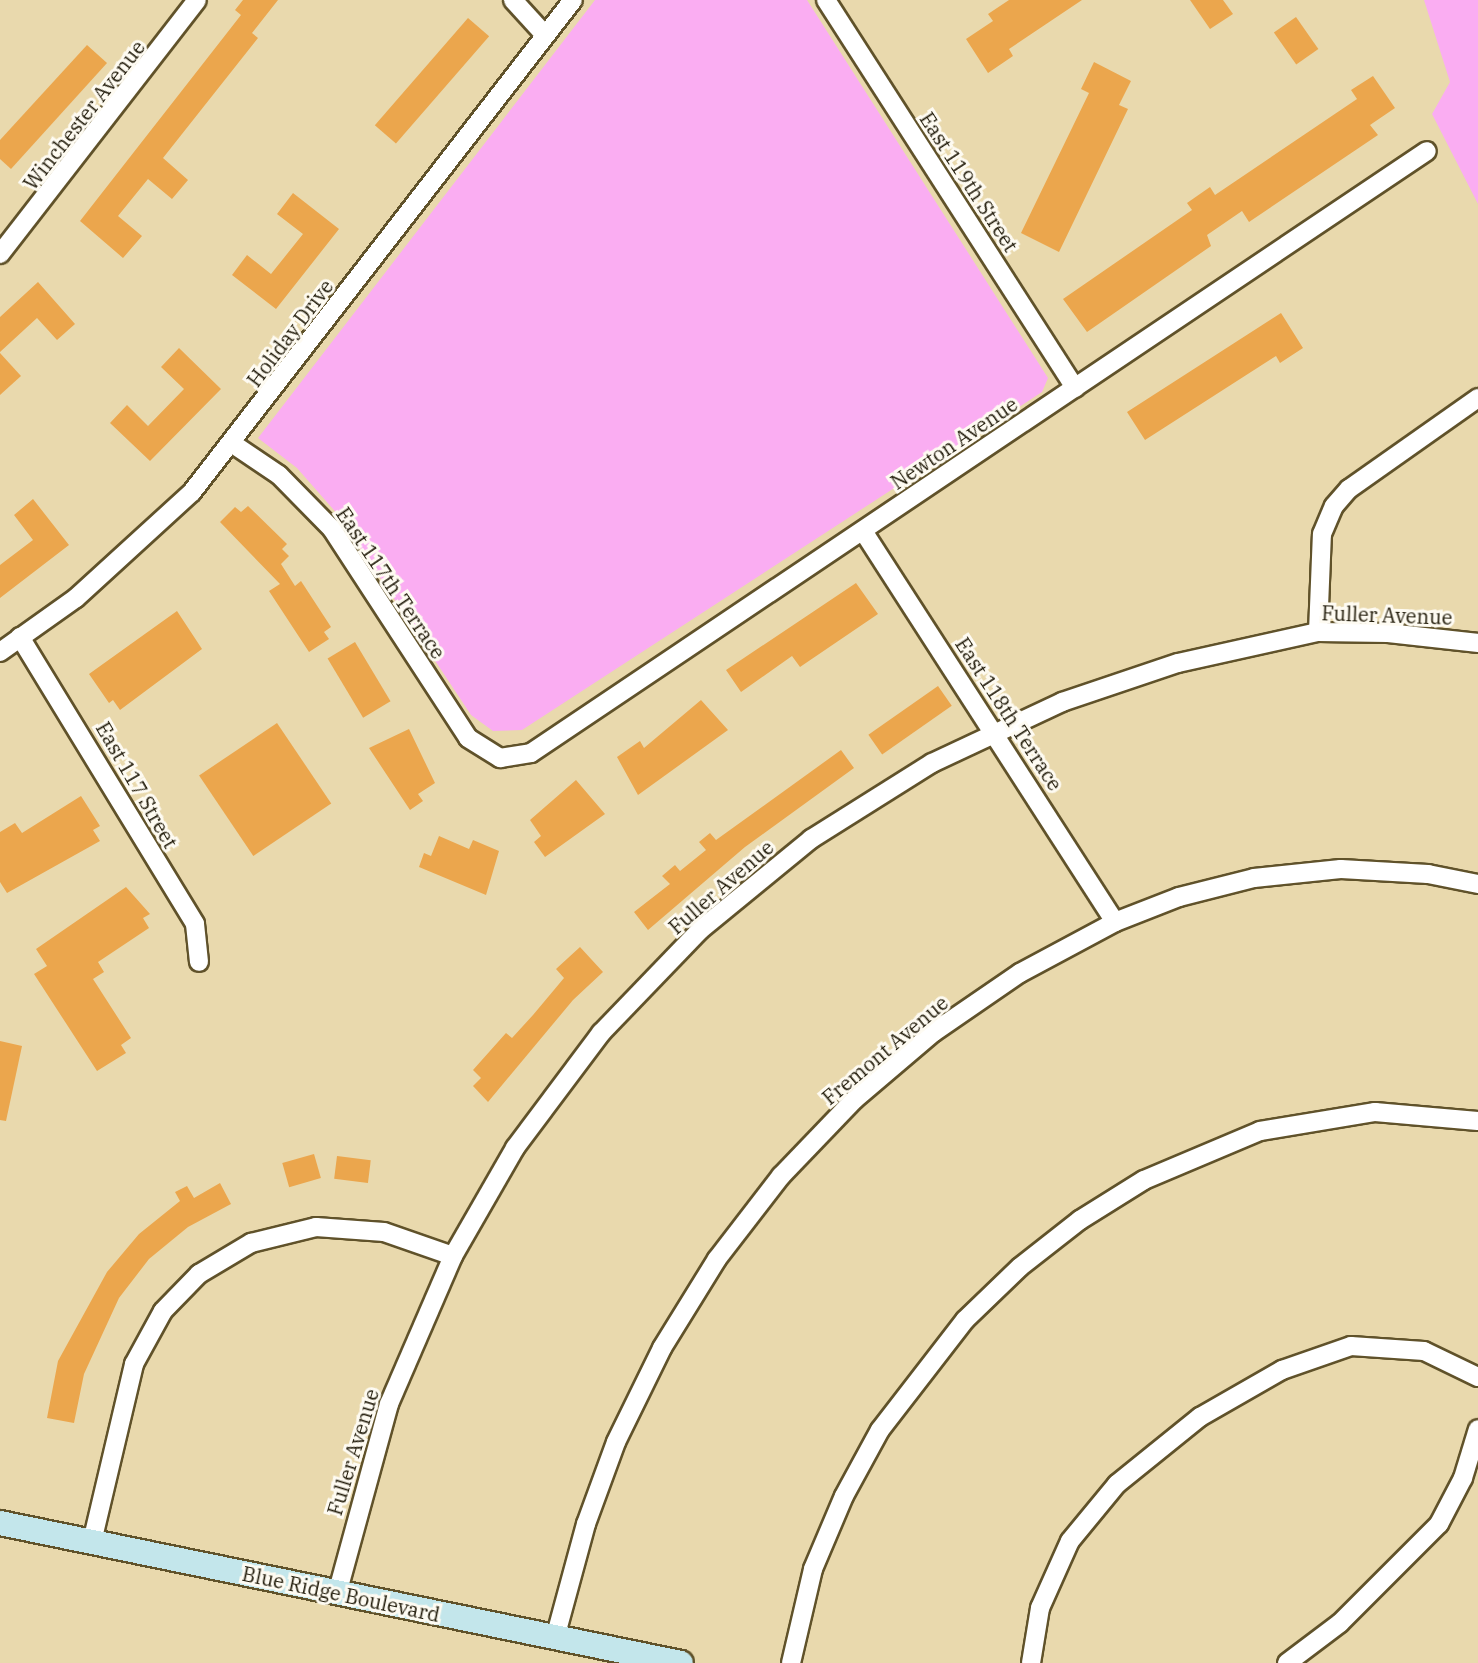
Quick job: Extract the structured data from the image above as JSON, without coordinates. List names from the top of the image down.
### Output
{
  "streets": {
    "main road": ["Blue Ridge Boulevard"],
    "street": [
      "Winchester Avenue",
      "East 119th Street",
      "Holiday Drive",
      "Newton Avenue",
      "East 117th Terrace",
      "Fuller Avenue",
      "East 118th Terrace",
      "East 117 Street",
      "Fremont Avenue"
    ]
  },
  "crossings": [
    ["East 119th Street", "Newton Avenue"],
    ["Holiday Drive", "East 117th Terrace"],
    ["Holiday Drive", "East 117 Street"],
    ["Newton Avenue", "East 117th Terrace"],
    ["Newton Avenue", "East 118th Terrace"],
    ["Fuller Avenue", "East 118th Terrace"],
    ["Fuller Avenue", "Blue Ridge Boulevard"],
    ["East 118th Terrace", "Fremont Avenue"],
    ["Fremont Avenue", "Blue Ridge Boulevard"]
  ]
}
